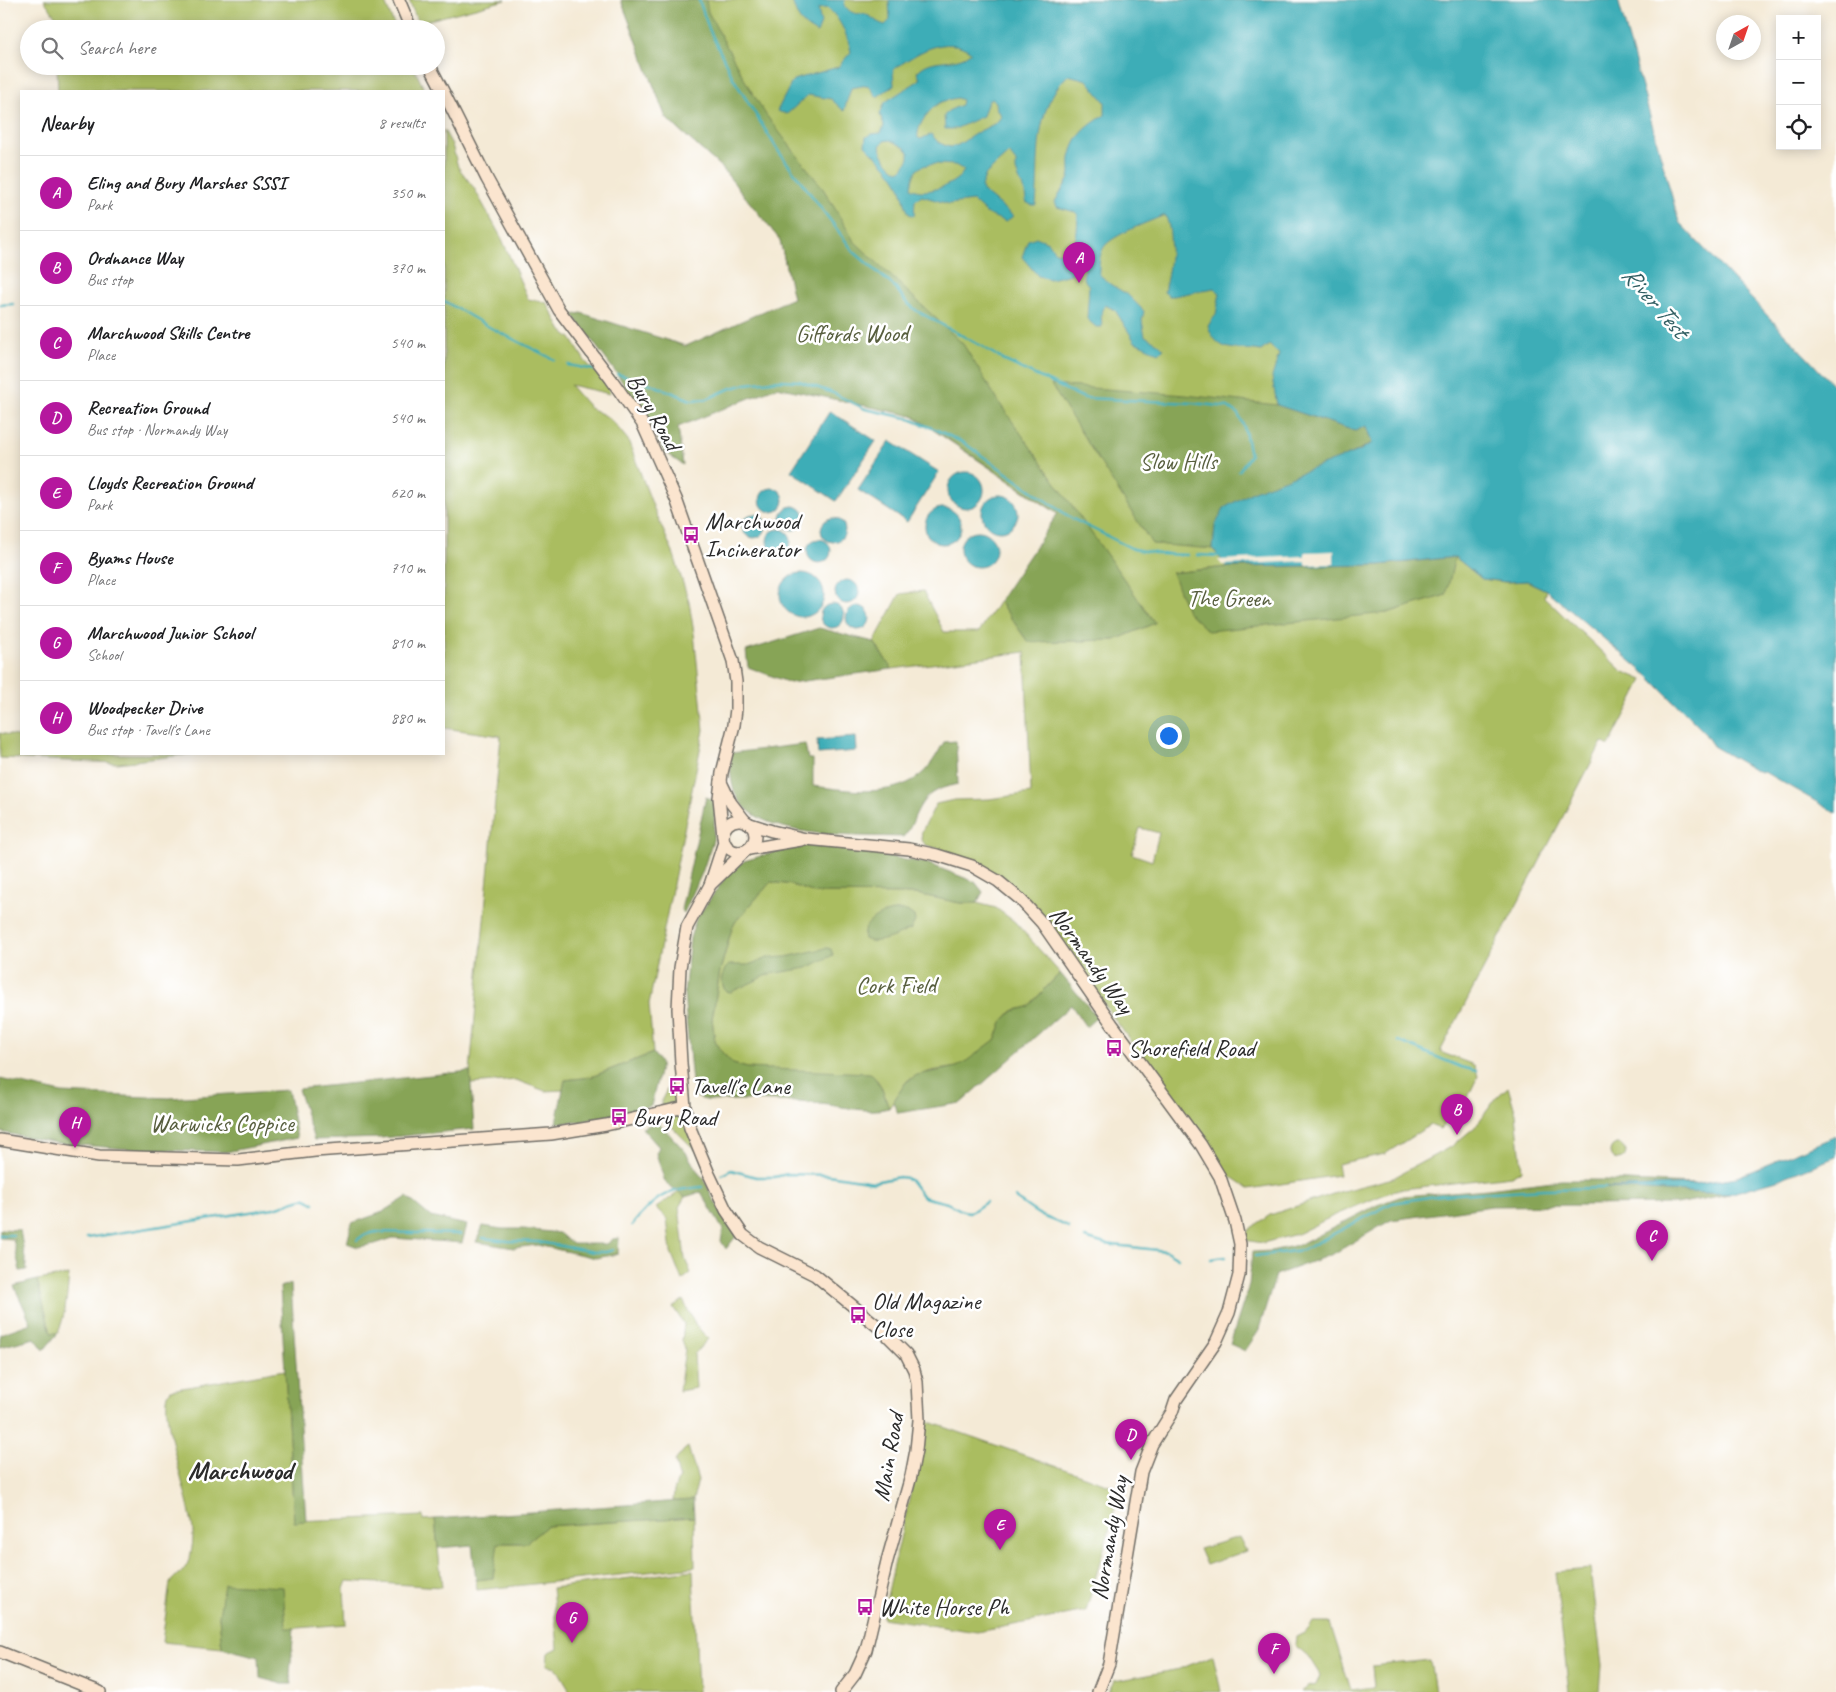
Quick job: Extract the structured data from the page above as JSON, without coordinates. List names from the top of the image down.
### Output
{
  "streets": {
    "street": ["Bury Road", "Normandy Way", "Main Road"]
  },
  "crossings": [
    ["Bury Road", "Normandy Way"]
  ],
  "districts": ["Marchwood"],
  "water": ["River Test"],
  "parks": [
    "Giffords Wood",
    "Slow Hills",
    "The Green",
    "Cork Field",
    "Warwicks Coppice"
  ],
  "places": {
    "bus stop": [
      "Marchwood Incinerator",
      "Shorefield Road",
      "Tavell's Lane",
      "Bury Road",
      "Old Magazine Close",
      "White Horse Ph"
    ]
  },
  "north": "top right",
  "page": {
    "map_buttons": ["+", "−"],
    "search": "Search here",
    "heading": ["Nearby", "8 results"],
    "list": [
      {
        "mark": "A",
        "name": "Eling and Bury Marshes SSSI",
        "note": "Park",
        "value": "350 m"
      },
      {
        "mark": "B",
        "name": "Ordnance Way",
        "note": "Bus stop",
        "value": "370 m"
      },
      {
        "mark": "C",
        "name": "Marchwood Skills Centre",
        "note": "Place",
        "value": "540 m"
      },
      {
        "mark": "D",
        "name": "Recreation Ground",
        "note": "Bus stop · Normandy Way",
        "value": "540 m"
      },
      {
        "mark": "E",
        "name": "Lloyds Recreation Ground",
        "note": "Park",
        "value": "620 m"
      },
      {
        "mark": "F",
        "name": "Byams House",
        "note": "Place",
        "value": "710 m"
      },
      {
        "mark": "G",
        "name": "Marchwood Junior School",
        "note": "School",
        "value": "810 m"
      },
      {
        "mark": "H",
        "name": "Woodpecker Drive",
        "note": "Bus stop · Tavell's Lane",
        "value": "880 m"
      }
    ],
    "pins": [
      "A",
      "B",
      "H",
      "C",
      "D",
      "E",
      "G",
      "F"
    ]
  }
}
